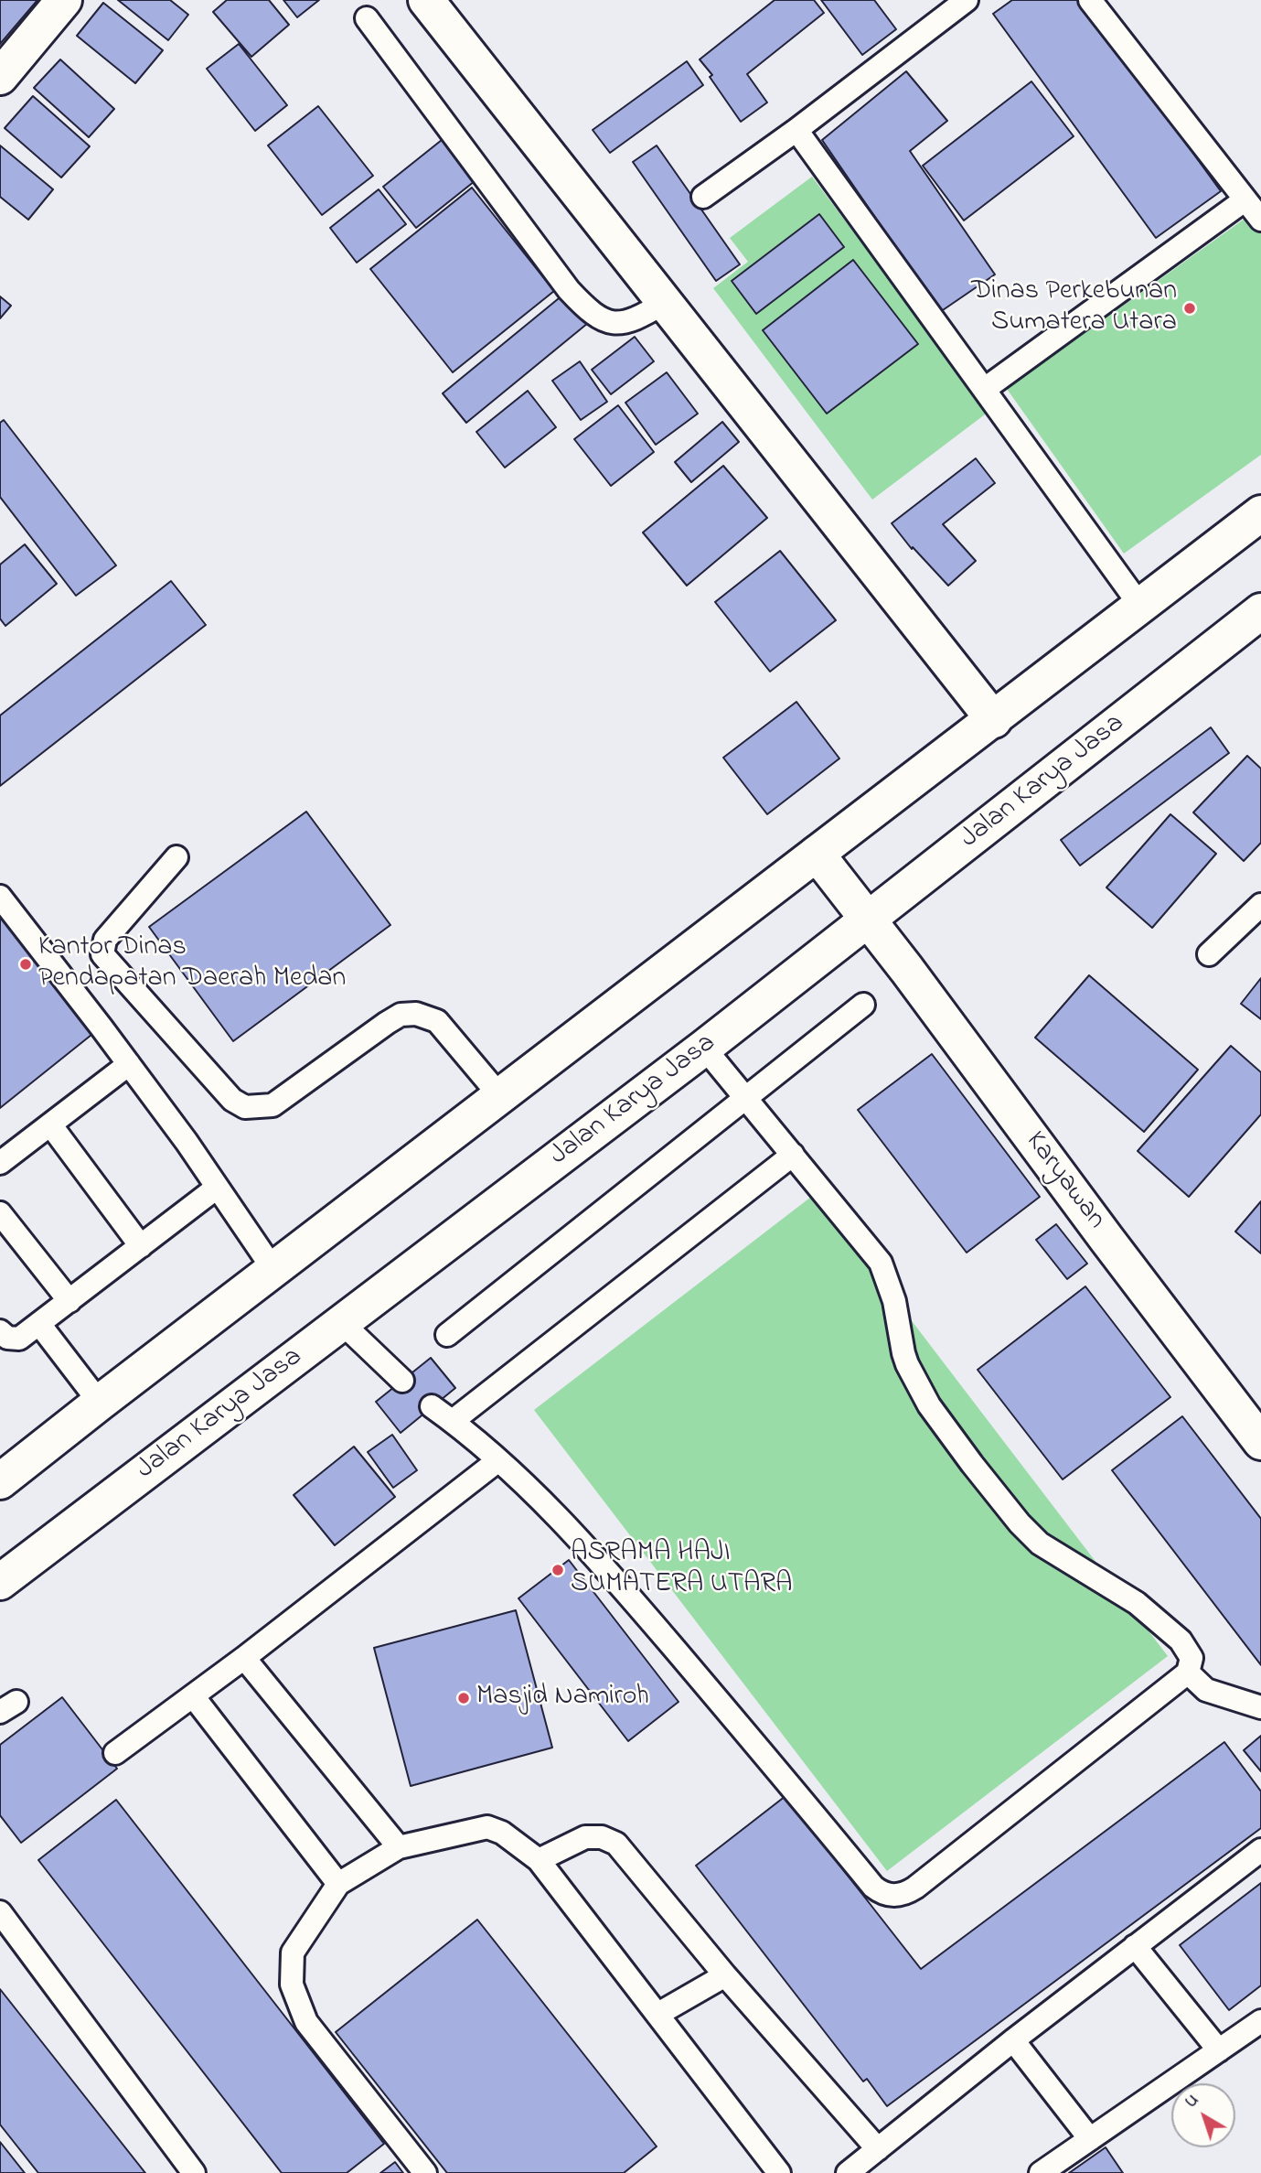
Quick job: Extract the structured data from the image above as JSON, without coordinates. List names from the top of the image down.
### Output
{
  "streets": {
    "main road": ["Jalan Karya Jasa", "Karyawan"]
  },
  "crossings": [
    ["Jalan Karya Jasa", "Karyawan"]
  ],
  "places": [
    "Dinas Perkebunan Sumatera Utara",
    "Kantor Dinas Pendapatan Daerah Medan",
    "ASRAMA HAJI SUMATERA UTARA",
    "Masjid Namiroh"
  ],
  "north": "top left"
}
